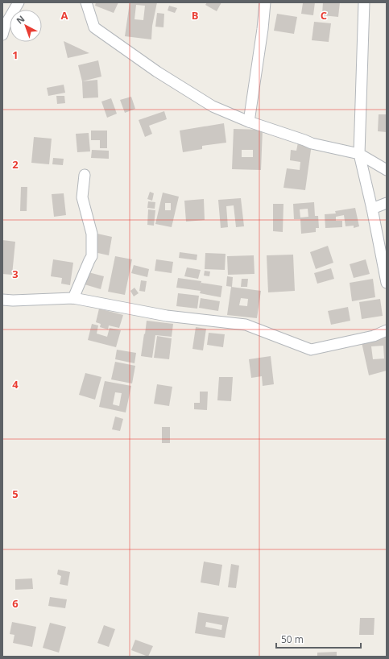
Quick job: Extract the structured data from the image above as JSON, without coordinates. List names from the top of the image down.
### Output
{
  "scale_bar": "50 m",
  "north": "top left",
  "grid": {
    "columns": ["A", "B", "C"],
    "rows": [
      "1",
      "2",
      "3",
      "4",
      "5",
      "6"
    ]
  }
}
